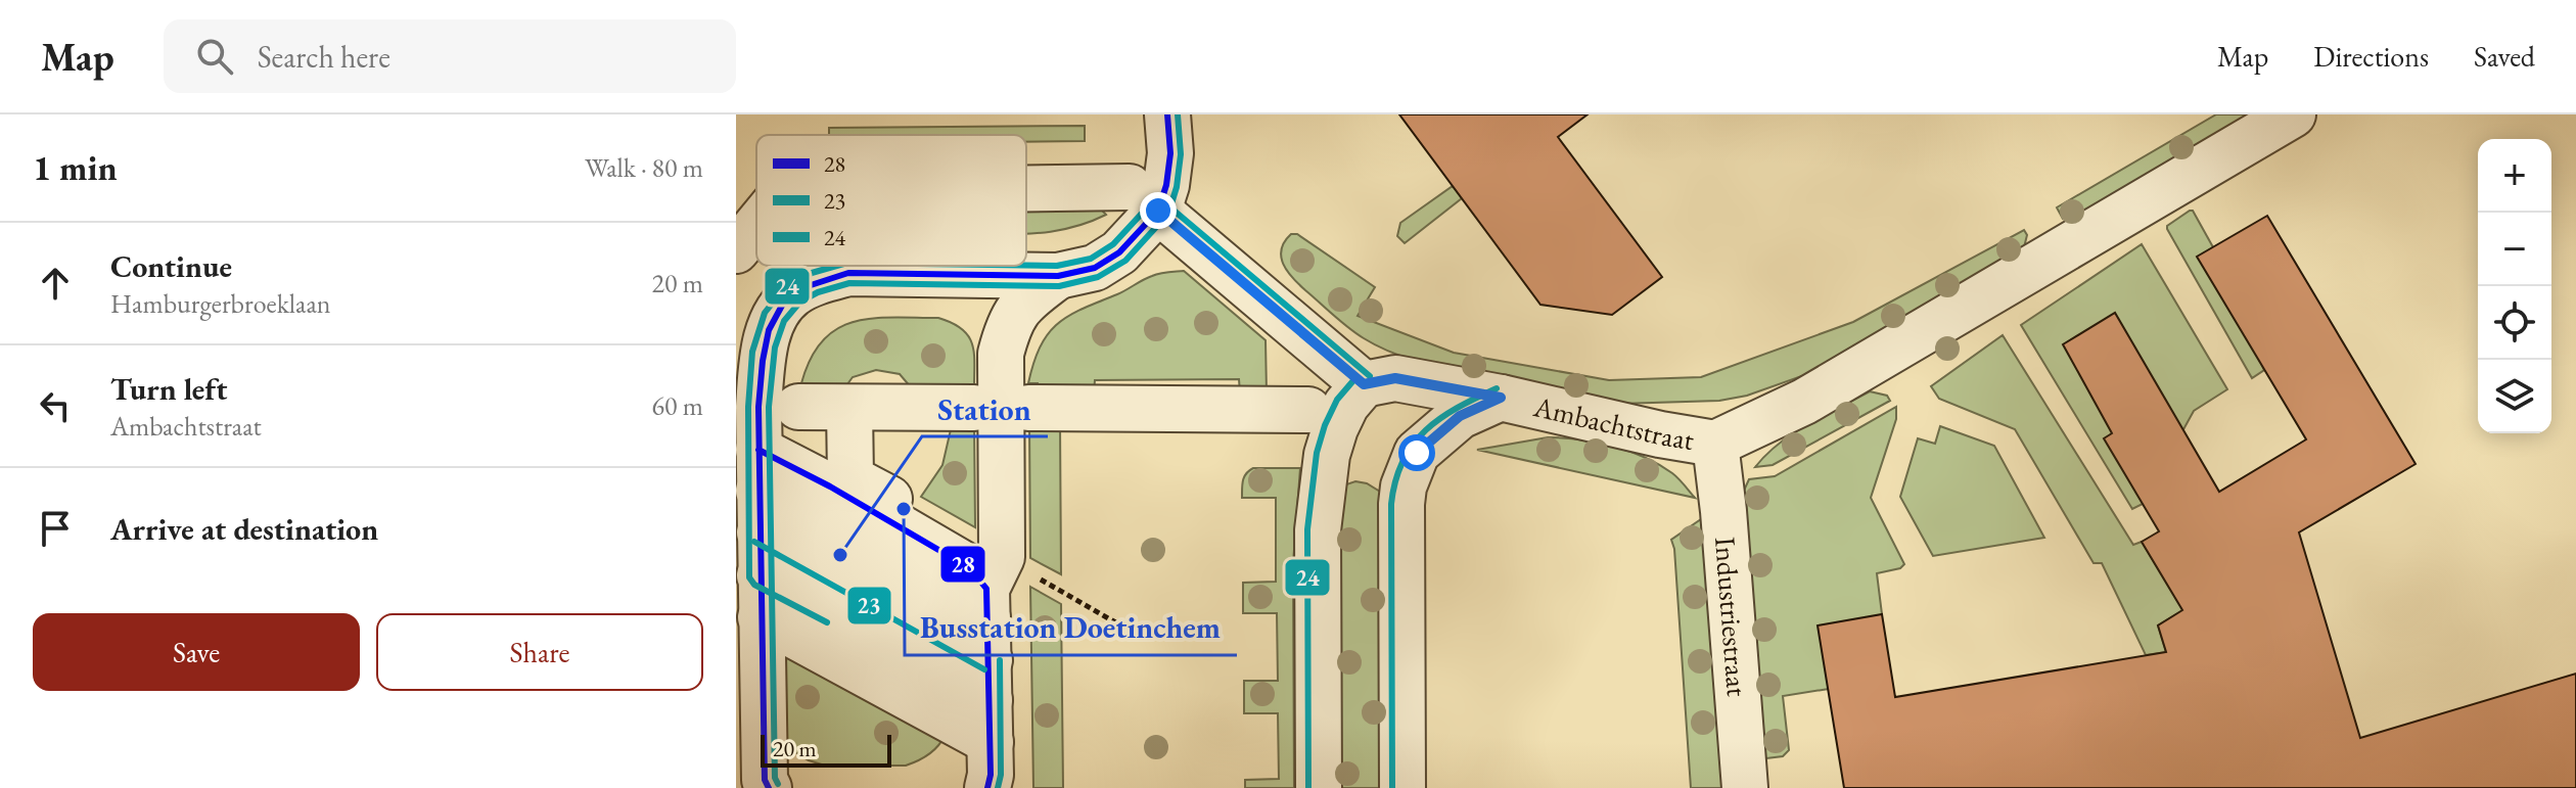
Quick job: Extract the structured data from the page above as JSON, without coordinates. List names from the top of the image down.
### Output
{
  "streets": {
    "street": ["Ambachtstraat", "Industriestraat"]
  },
  "crossings": [
    ["Ambachtstraat", "Industriestraat"]
  ],
  "places": ["Busstation Doetinchem", "Station"],
  "lines": ["transit line 28", "transit line 23", "transit line 24"],
  "legend": ["28", "23", "24"],
  "scale_bar": "20 m",
  "page": {
    "header": "Map",
    "search": "Search here",
    "nav": ["Map", "Directions", "Saved"],
    "heading": ["1 min", "Walk · 80 m"],
    "map_buttons": ["+", "−"],
    "list": [
      ["Continue", "Hamburgerbroeklaan", "20 m"],
      ["Turn left", "Ambachtstraat", "60 m"],
      "Arrive at destination"
    ],
    "buttons": ["Save", "Share"],
    "scale": "20 m"
  }
}
